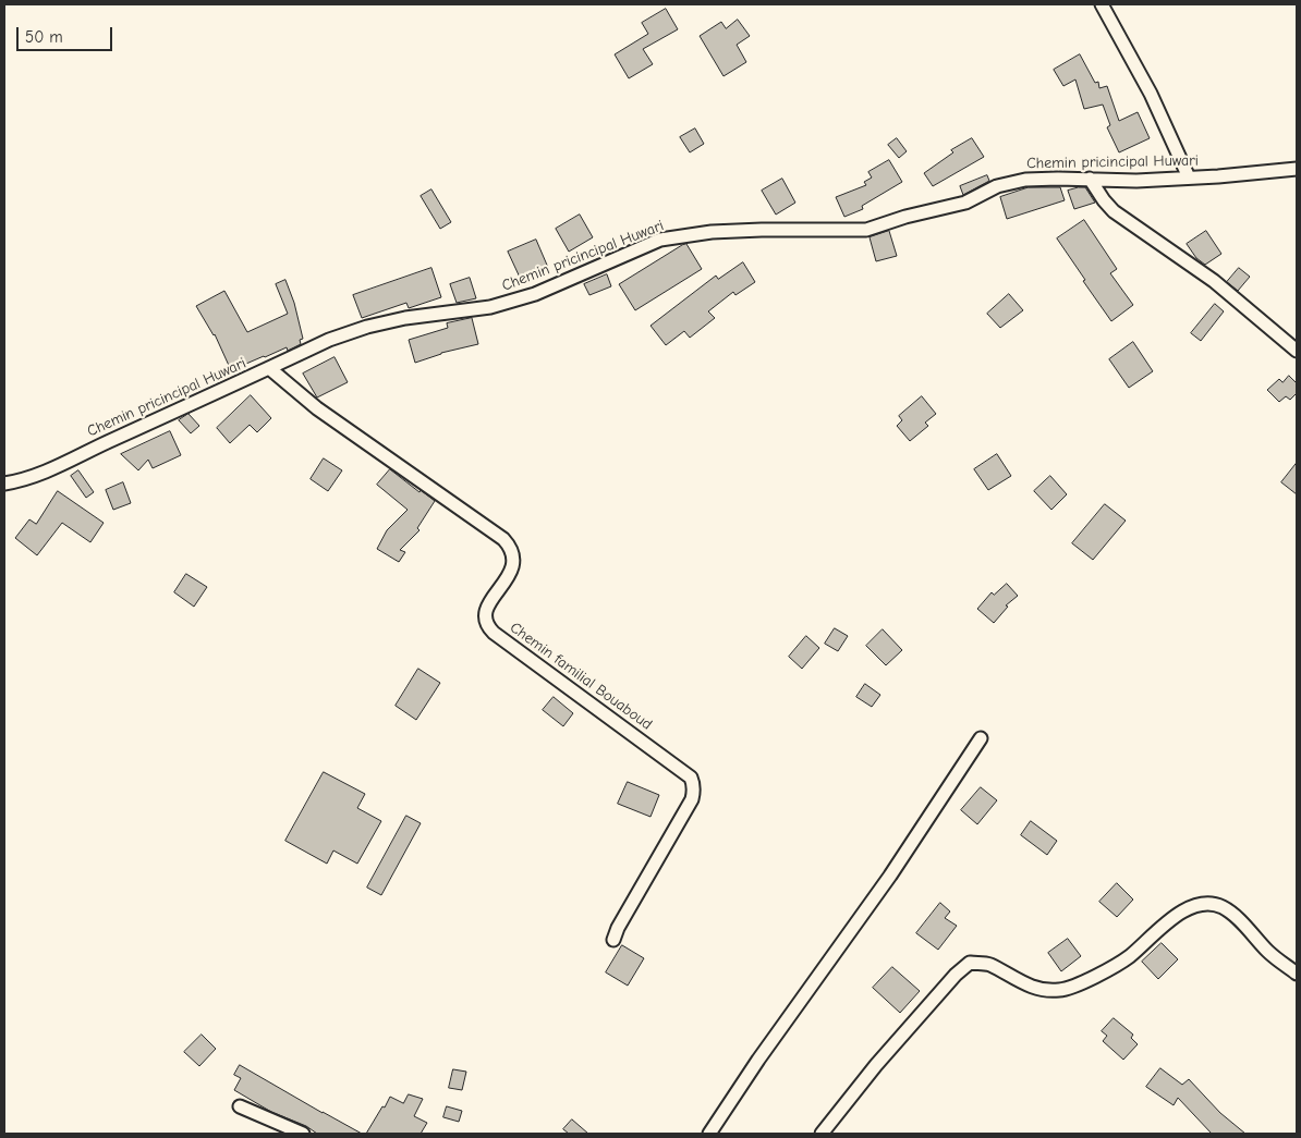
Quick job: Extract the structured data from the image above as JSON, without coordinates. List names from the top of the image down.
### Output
{
  "streets": {
    "street": ["Chemin pricincipal Huwari", "Chemin familial Bouaboud"]
  },
  "crossings": [
    ["Chemin pricincipal Huwari", "Chemin familial Bouaboud"]
  ],
  "scale_bar": "50 m"
}
